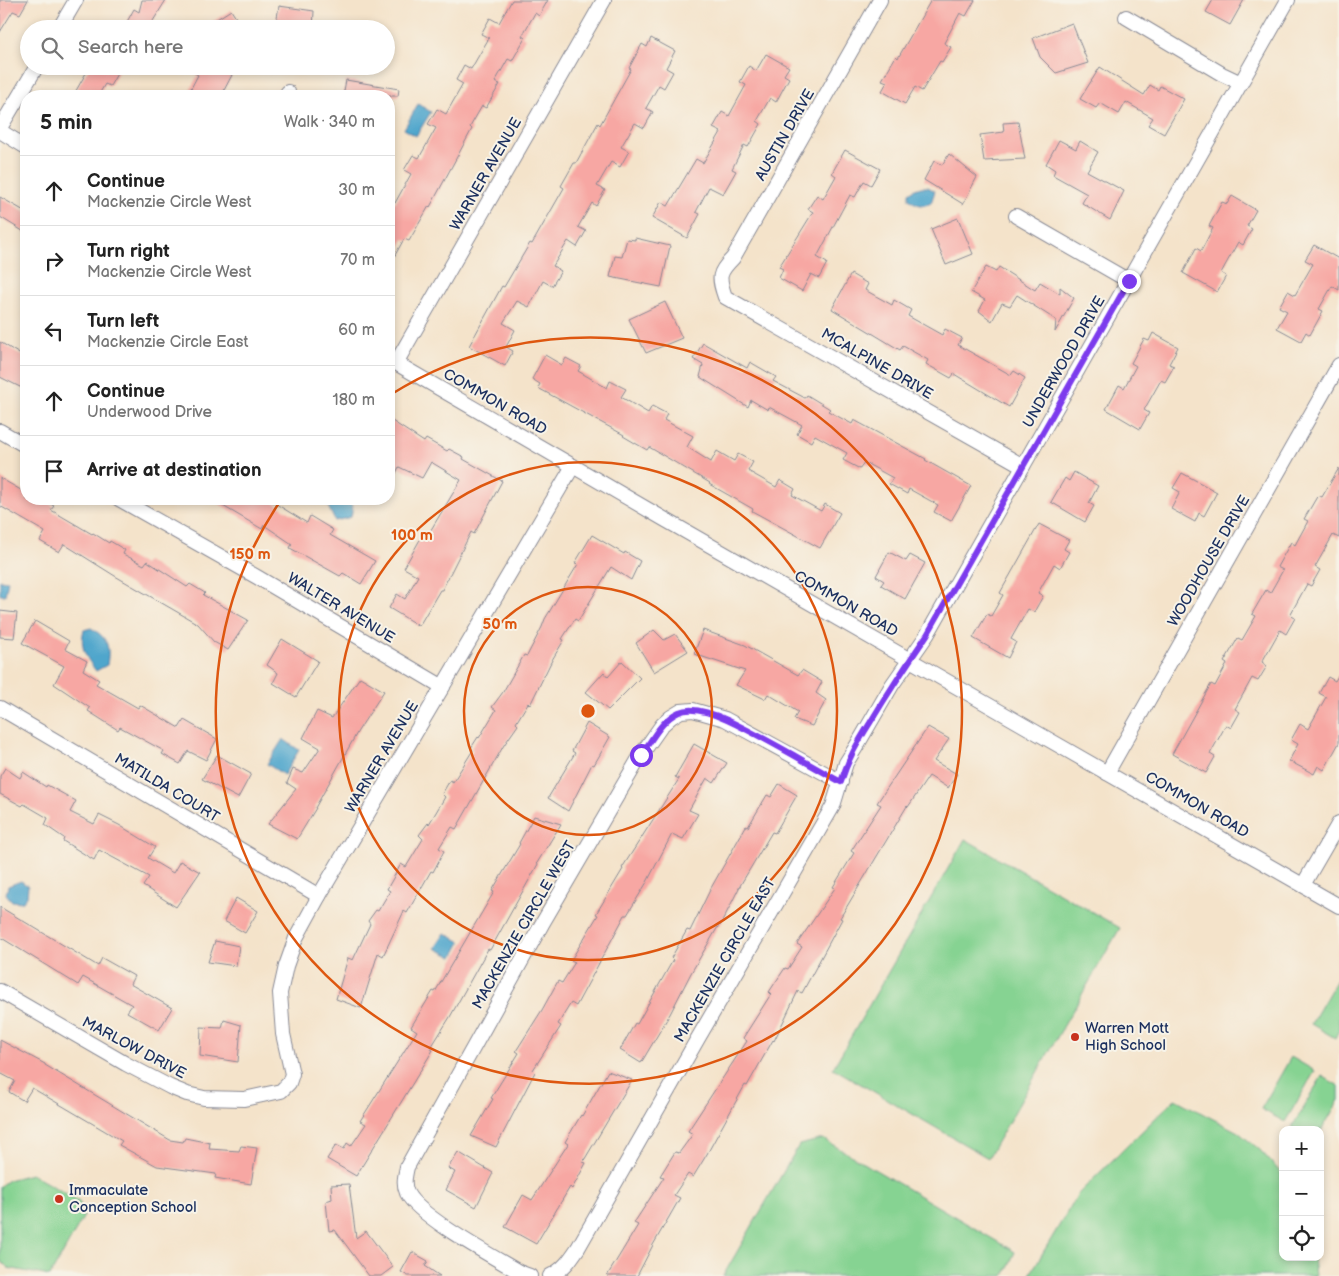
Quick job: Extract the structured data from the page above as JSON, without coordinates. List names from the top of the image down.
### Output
{
  "streets": {
    "street": [
      "AUSTIN DRIVE",
      "WARNER AVENUE",
      "UNDERWOOD DRIVE",
      "MCALPINE DRIVE",
      "COMMON ROAD",
      "WOODHOUSE DRIVE",
      "WALTER AVENUE",
      "MATILDA COURT",
      "MACKENZIE CIRCLE WEST",
      "MACKENZIE CIRCLE EAST",
      "MARLOW DRIVE"
    ]
  },
  "crossings": [
    ["AUSTIN DRIVE", "MCALPINE DRIVE"],
    ["WARNER AVENUE", "COMMON ROAD"],
    ["WARNER AVENUE", "WALTER AVENUE"],
    ["WARNER AVENUE", "MATILDA COURT"],
    ["WARNER AVENUE", "MARLOW DRIVE"],
    ["UNDERWOOD DRIVE", "MCALPINE DRIVE"],
    ["UNDERWOOD DRIVE", "COMMON ROAD"],
    ["UNDERWOOD DRIVE", "MACKENZIE CIRCLE EAST"],
    ["COMMON ROAD", "WOODHOUSE DRIVE"],
    ["COMMON ROAD", "MACKENZIE CIRCLE EAST"],
    ["MACKENZIE CIRCLE WEST", "MACKENZIE CIRCLE EAST"]
  ],
  "places": ["Warren Mott High School", "Immaculate Conception School"],
  "page": {
    "search": "Search here",
    "heading": ["5 min", "Walk · 340 m"],
    "list": [
      ["Continue", "Mackenzie Circle West", "30 m"],
      ["Turn right", "Mackenzie Circle West", "70 m"],
      ["Turn left", "Mackenzie Circle East", "60 m"],
      ["Continue", "Underwood Drive", "180 m"],
      "Arrive at destination"
    ],
    "map_buttons": ["+", "−"]
  },
  "rings": ["100 m", "150 m", "50 m"]
}
